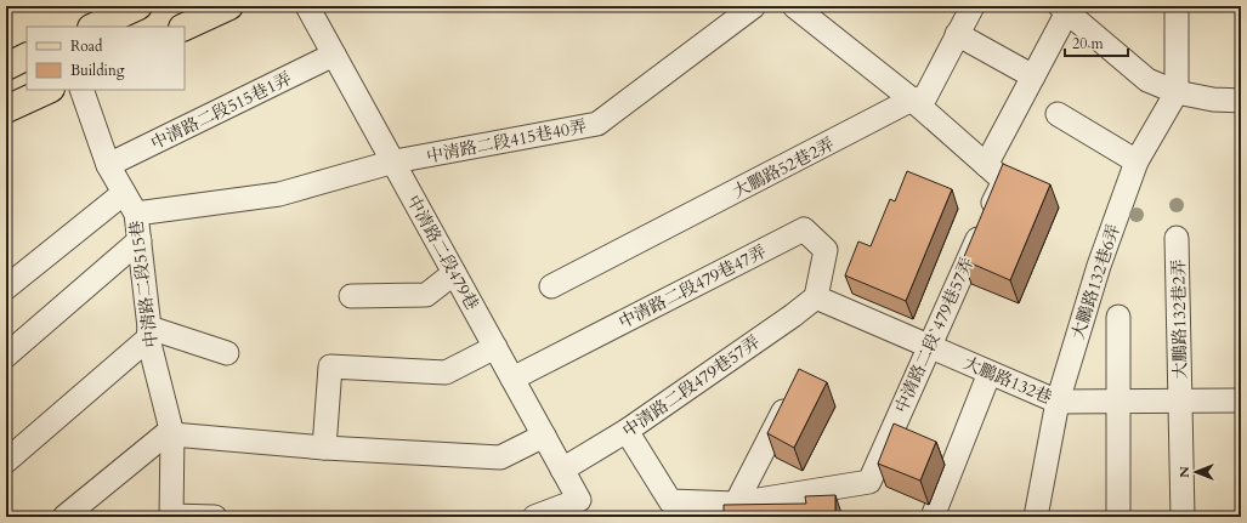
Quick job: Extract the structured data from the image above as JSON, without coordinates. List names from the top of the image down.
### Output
{
  "streets": {
    "street": [
      "中清路二段515巷1弄",
      "中清路二段415巷40弄",
      "大鵬路52巷2弄",
      "中清路二段479巷",
      "大鵬路132巷6弄",
      "中清路二段515巷",
      "中清路二段479巷47弄",
      "大鵬路132巷2弄",
      "中清路二段ˋ479巷57弄",
      "大鵬路132巷",
      "中清路二段479巷57弄"
    ]
  },
  "crossings": [
    ["中清路二段515巷1弄", "中清路二段479巷"],
    ["中清路二段515巷1弄", "中清路二段515巷"],
    ["中清路二段415巷40弄", "中清路二段479巷"],
    ["中清路二段415巷40弄", "中清路二段515巷"],
    ["大鵬路52巷2弄", "中清路二段ˋ479巷57弄"],
    ["中清路二段479巷", "中清路二段479巷47弄"],
    ["中清路二段479巷", "中清路二段479巷57弄"],
    ["大鵬路132巷6弄", "大鵬路132巷"],
    ["中清路二段479巷47弄", "大鵬路132巷"],
    ["中清路二段479巷47弄", "中清路二段479巷57弄"],
    ["大鵬路132巷2弄", "大鵬路132巷"],
    ["中清路二段ˋ479巷57弄", "大鵬路132巷"],
    ["中清路二段ˋ479巷57弄", "中清路二段479巷57弄"],
    ["大鵬路132巷", "中清路二段479巷57弄"]
  ],
  "legend": ["Road", "Building"],
  "scale_bar": "20 m",
  "north": "left"
}
